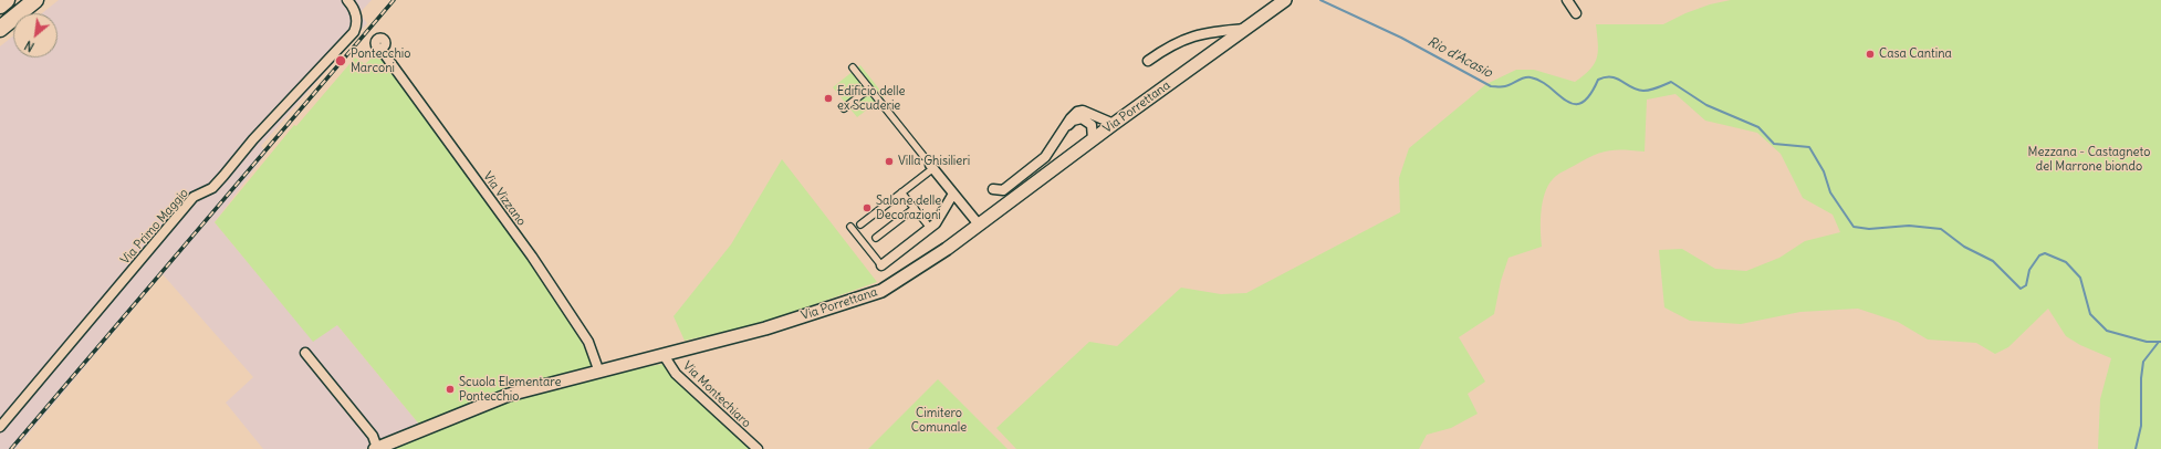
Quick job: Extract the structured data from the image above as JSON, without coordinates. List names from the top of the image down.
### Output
{
  "streets": {
    "main road": ["Via Porrettana"],
    "street": ["Via Vizzano", "Via Primo Maggio", "Via Montechiaro"]
  },
  "crossings": [
    ["Via Porrettana", "Via Vizzano"],
    ["Via Porrettana", "Via Montechiaro"]
  ],
  "water": ["Rio d'Acasio"],
  "parks": ["Mezzana - Castagneto del Marrone biondo", "Cimitero Comunale"],
  "places": [
    "Casa Cantina",
    "Pontecchio Marconi",
    "Edificio delle ex Scuderie",
    "Villa Ghisilieri",
    "Salone delle Decorazioni",
    "Scuola Elementare Pontecchio"
  ],
  "north": "bottom left"
}
